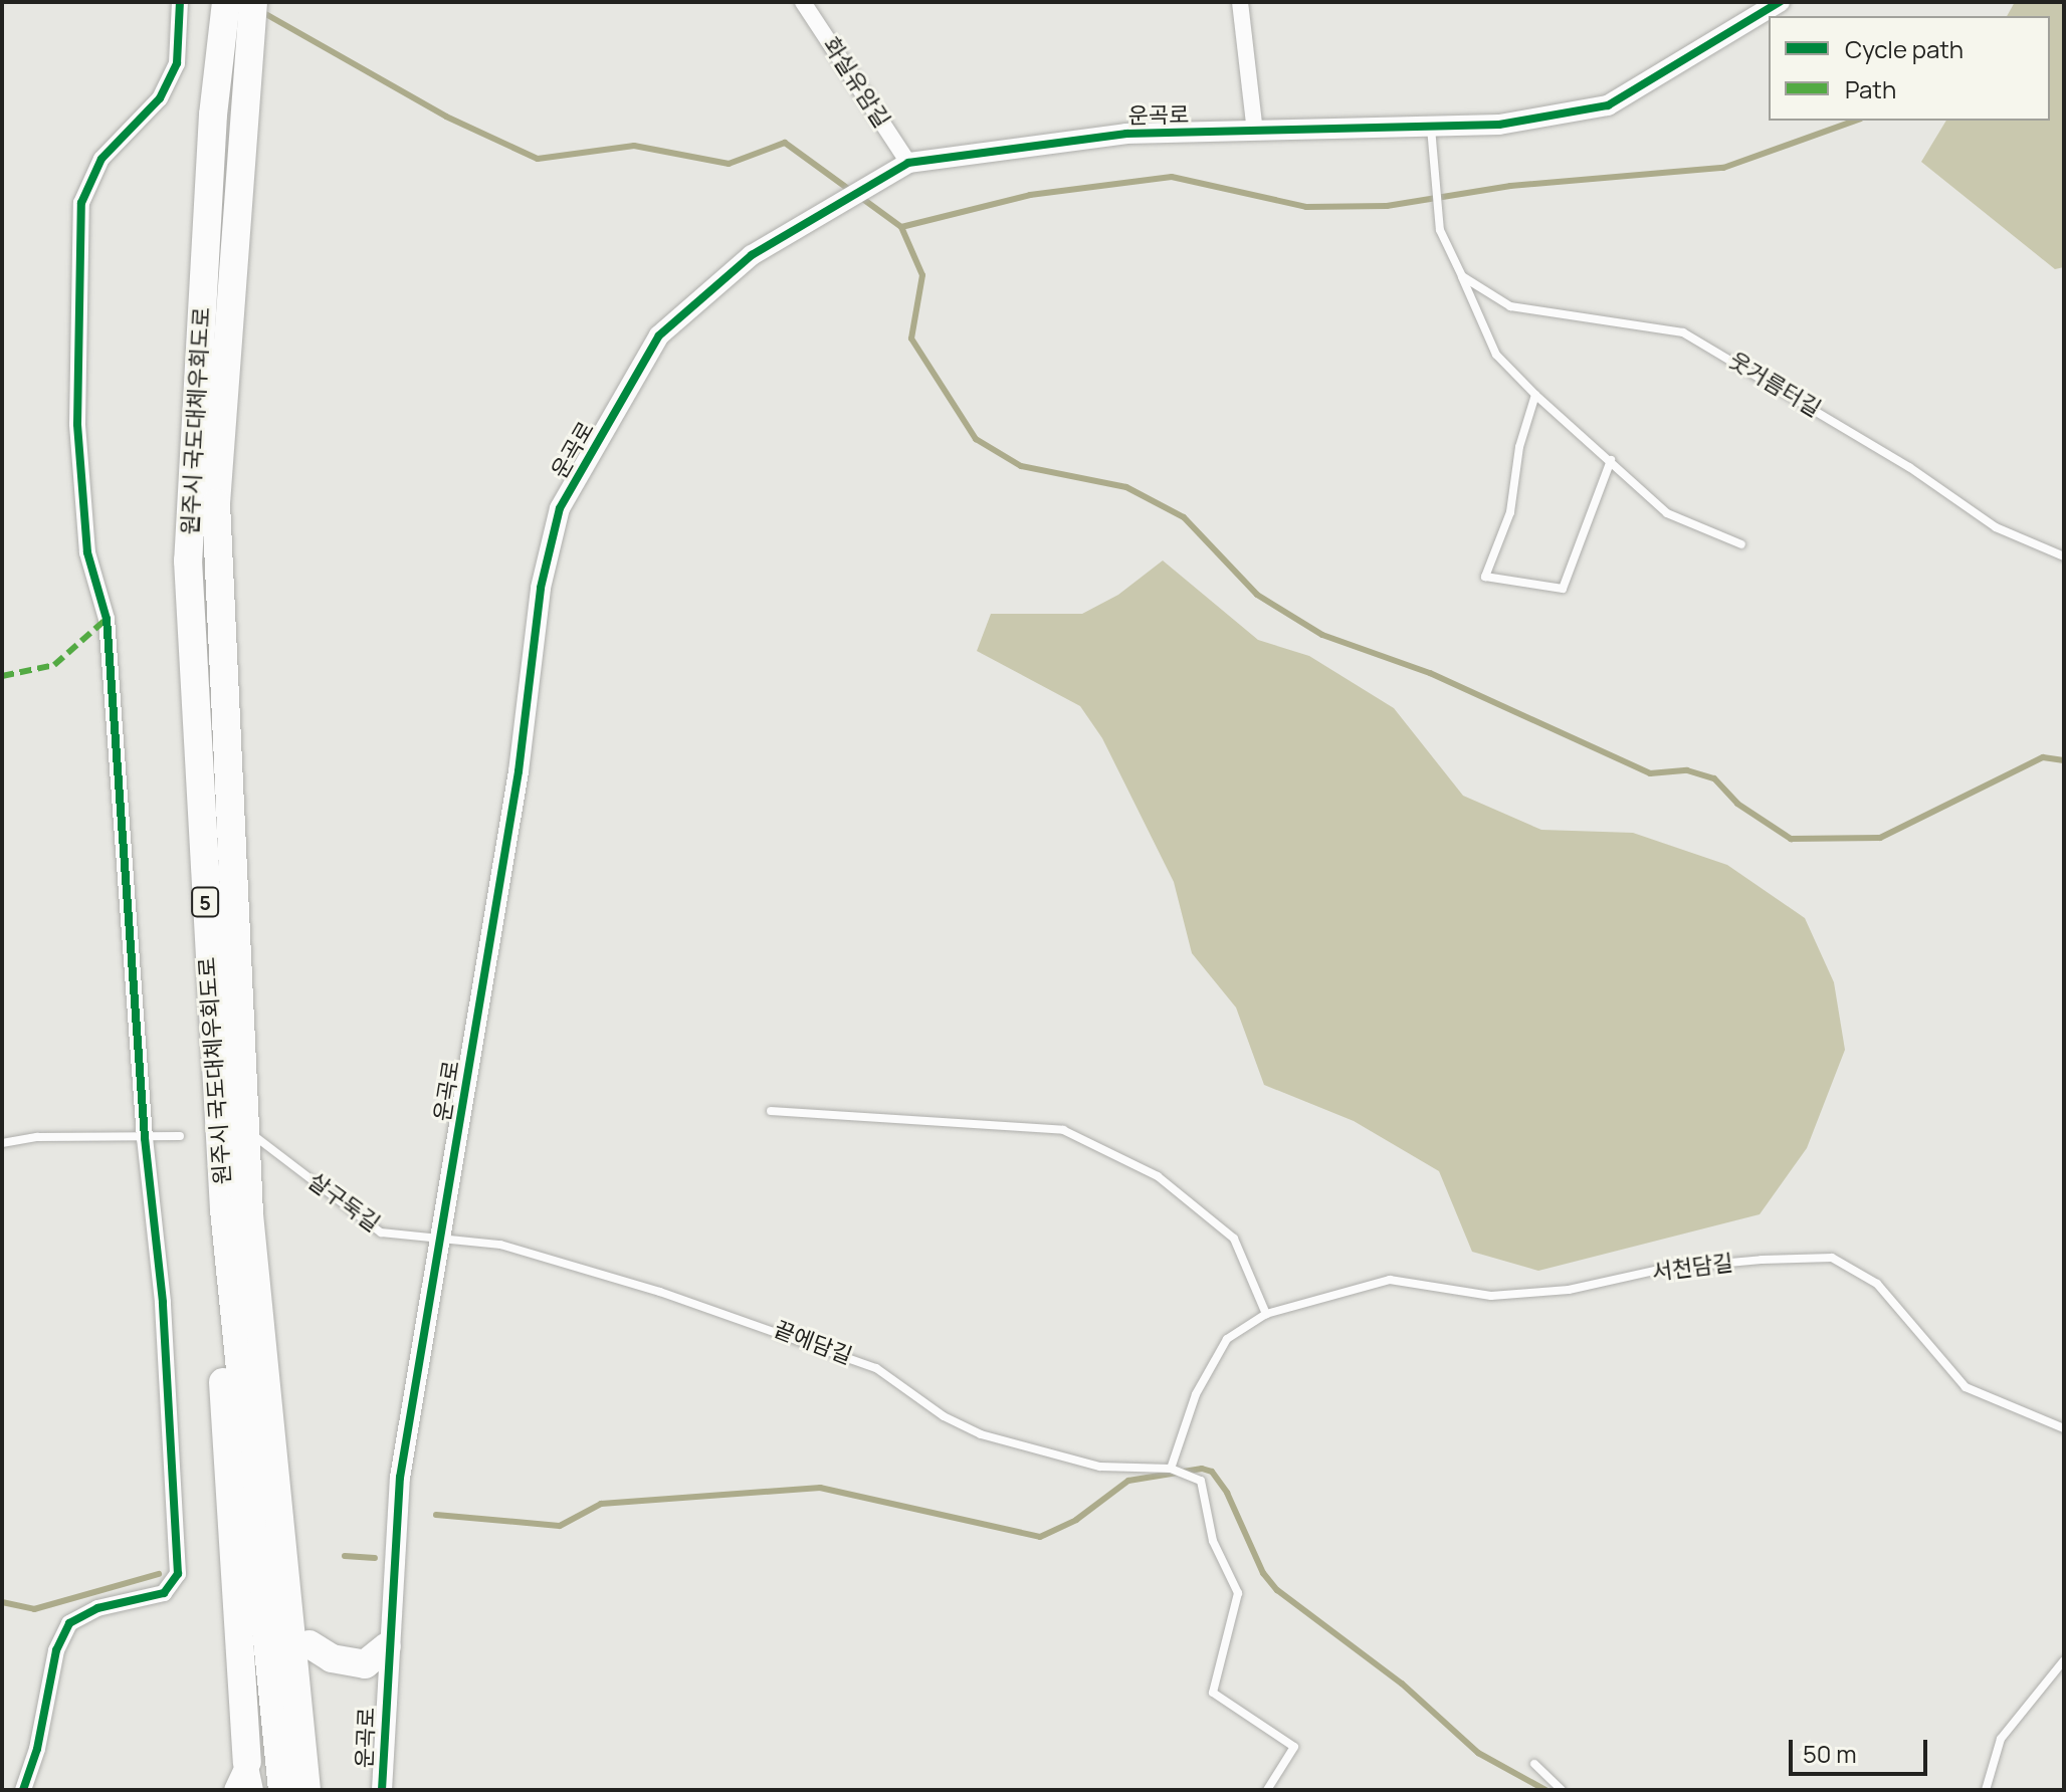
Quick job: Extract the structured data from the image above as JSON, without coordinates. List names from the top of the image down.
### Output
{
  "streets": {
    "highway": ["원주시 국도대체우회도로", "5"],
    "street": ["화실유암길", "운곡로"],
    "lane": [
      "웃거름터길",
      "살구둑길",
      "서천담길",
      "끝에담길"
    ]
  },
  "crossings": [
    ["화실유암길", "운곡로"],
    ["운곡로", "살구둑길"],
    ["운곡로", "끝에담길"],
    ["원주시 국도대체우회도로", "5"],
    ["살구둑길", "끝에담길"]
  ],
  "legend": ["Cycle path", "Path"],
  "scale_bar": "50 m"
}
